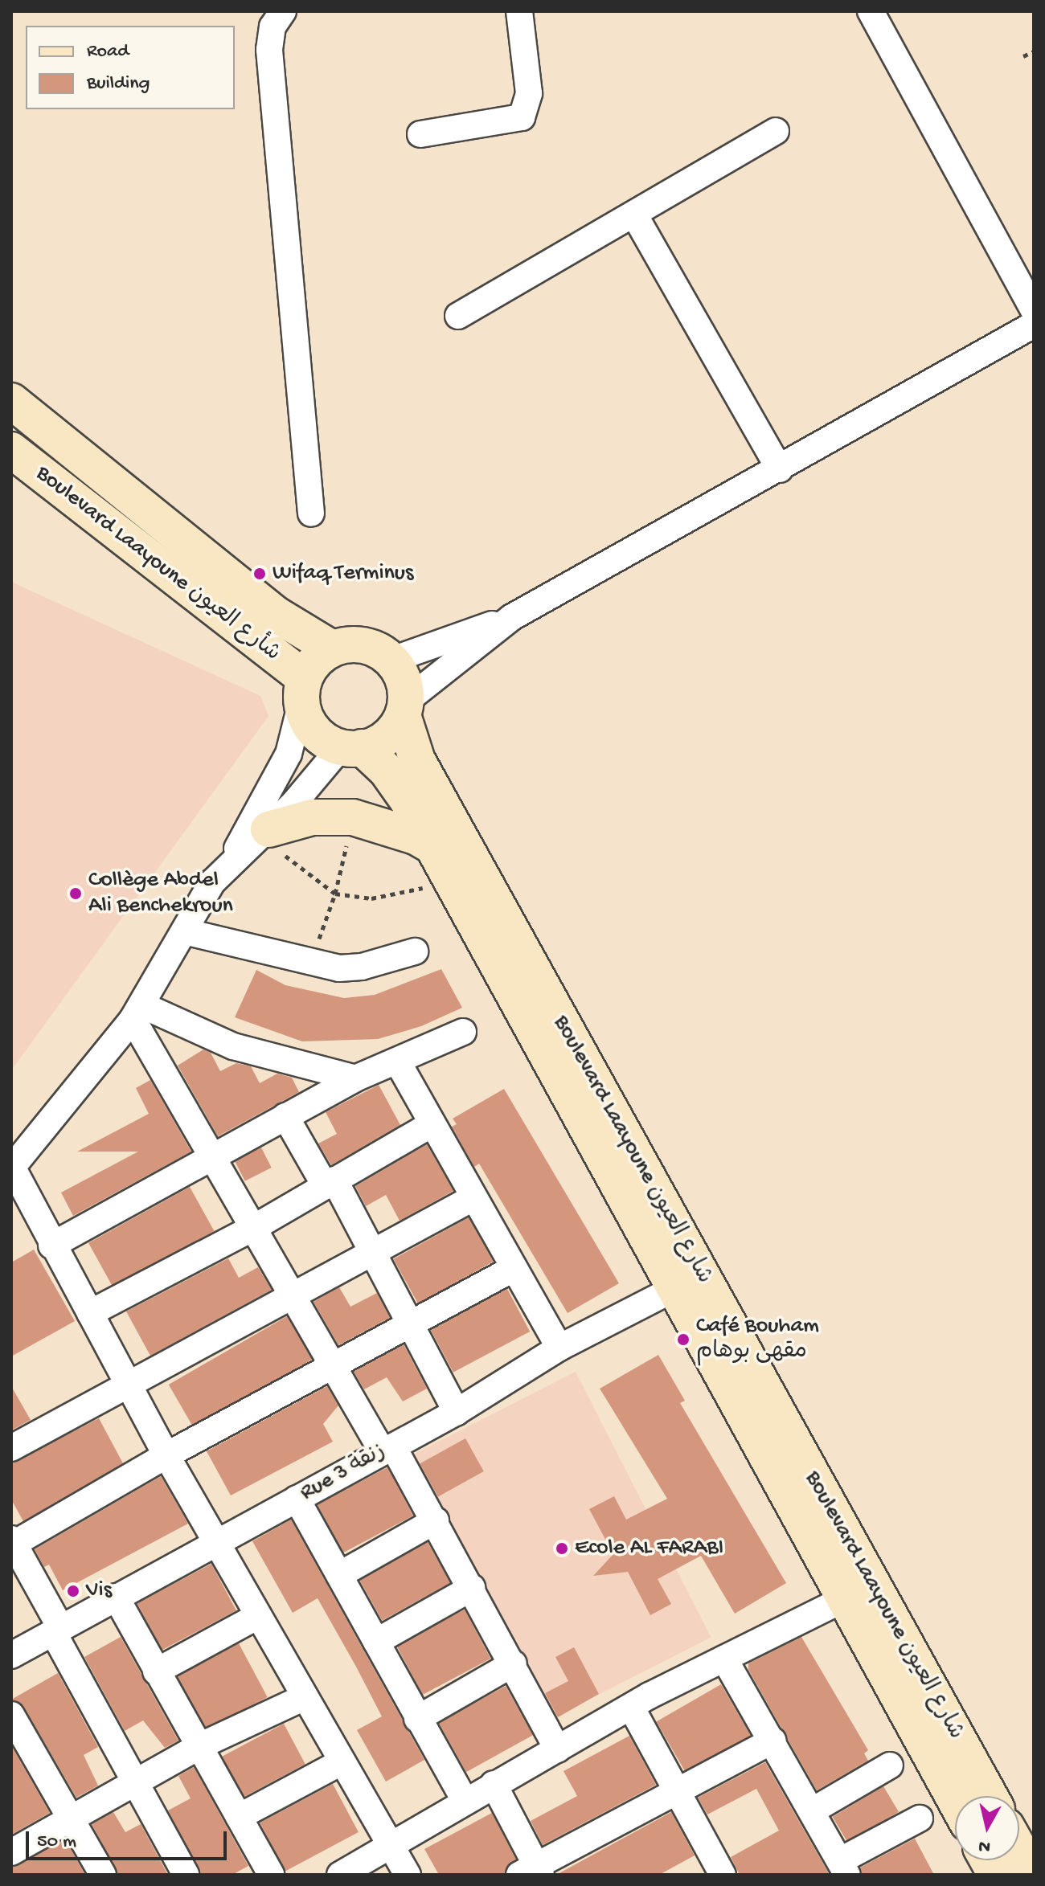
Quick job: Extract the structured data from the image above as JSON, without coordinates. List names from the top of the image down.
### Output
{
  "streets": {
    "street": ["Boulevard Laayoune شأرع العيون", "Boulevard Laayoune شارع العيون", "Rue 3 زنقة"]
  },
  "crossings": [
    ["Boulevard Laayoune شأرع العيون", "Boulevard Laayoune شارع العيون"],
    ["Boulevard Laayoune شارع العيون", "Rue 3 زنقة"]
  ],
  "places": [
    "Wifaq Terminus",
    "Collège Abdel Ali Benchekroun",
    "Café Bouham مقهى بوهام",
    "Ecole AL FARABI",
    "Vis"
  ],
  "legend": ["Road", "Building"],
  "scale_bar": "50 m",
  "north": "bottom"
}
